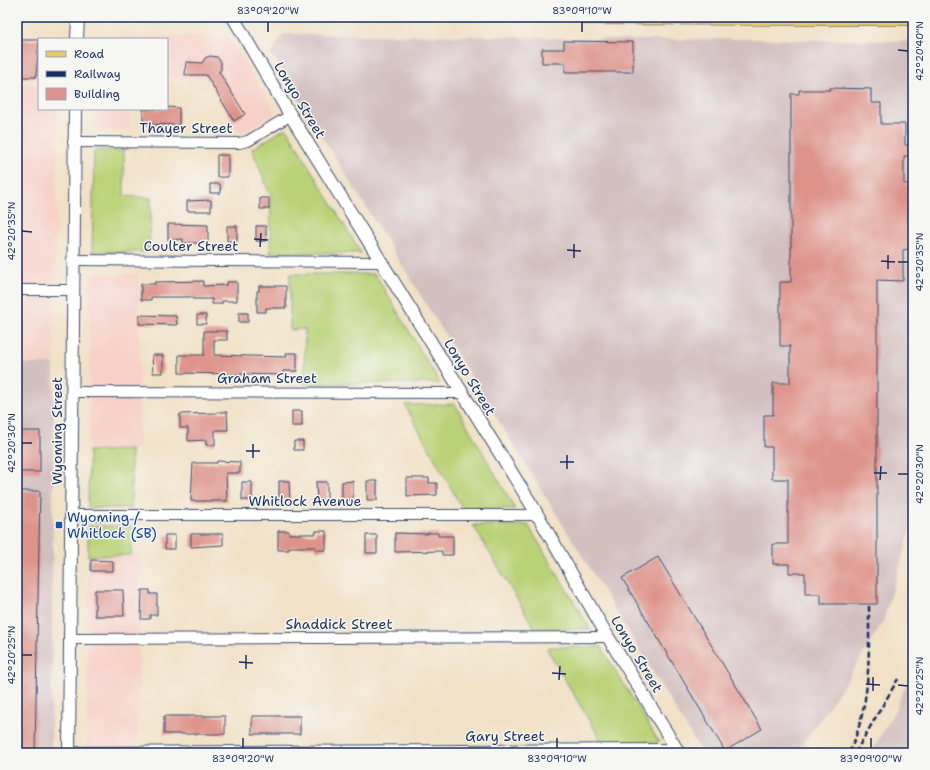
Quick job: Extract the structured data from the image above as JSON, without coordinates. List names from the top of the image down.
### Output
{
  "streets": {
    "street": [
      "Lonyo Street",
      "Thayer Street",
      "Coulter Street",
      "Graham Street",
      "Wyoming Street",
      "Whitlock Avenue",
      "Shaddick Street",
      "Gary Street"
    ]
  },
  "crossings": [
    ["Lonyo Street", "Thayer Street"],
    ["Lonyo Street", "Coulter Street"],
    ["Lonyo Street", "Graham Street"],
    ["Lonyo Street", "Whitlock Avenue"],
    ["Lonyo Street", "Shaddick Street"],
    ["Lonyo Street", "Gary Street"],
    ["Thayer Street", "Wyoming Street"],
    ["Coulter Street", "Wyoming Street"],
    ["Graham Street", "Wyoming Street"],
    ["Wyoming Street", "Whitlock Avenue"],
    ["Wyoming Street", "Shaddick Street"],
    ["Wyoming Street", "Gary Street"]
  ],
  "places": {
    "transit": ["Wyoming / Whitlock (SB)"]
  },
  "legend": ["Road", "Railway", "Building"],
  "coordinates": [
    "83°09'20\"W",
    "83°09'10\"W",
    "42°20'40\"N",
    "42°20'35\"N",
    "42°20'30\"N",
    "42°20'25\"N",
    "83°09'00\"W"
  ]
}
